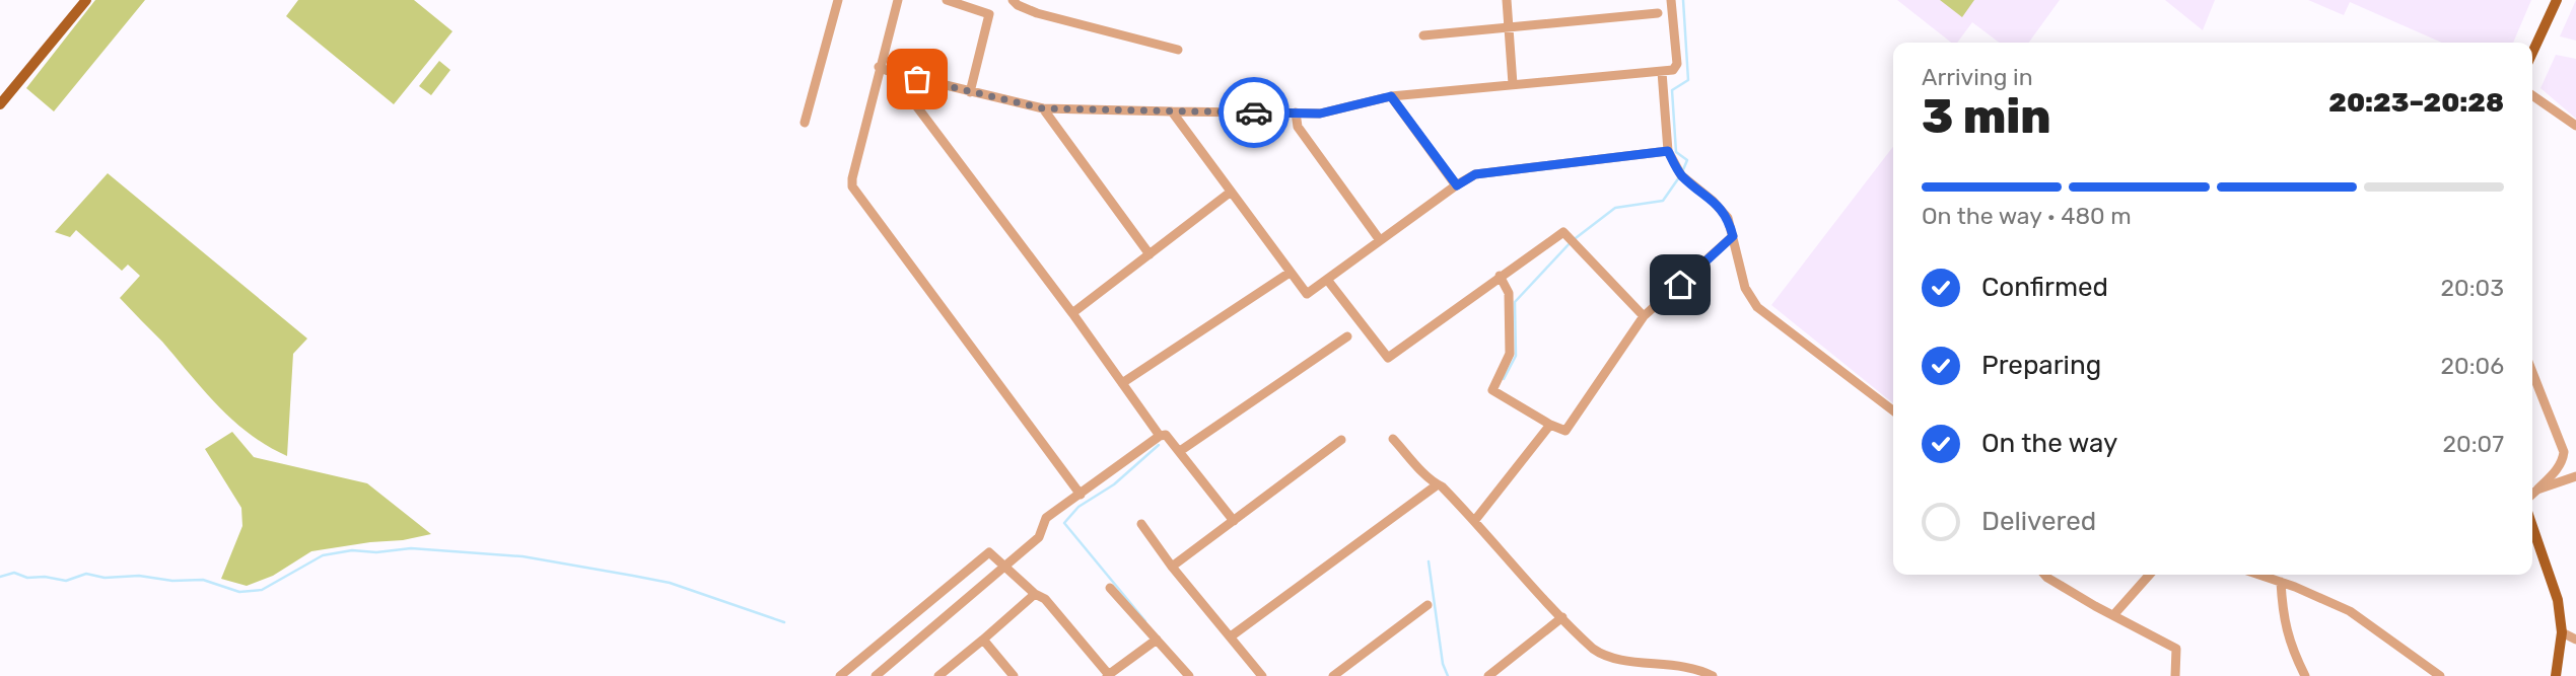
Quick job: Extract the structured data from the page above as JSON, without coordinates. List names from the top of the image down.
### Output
{
  "page": {
    "heading": ["3 min", "Arriving in", "20:23–20:28"],
    "bar": "On the way · 480 m",
    "list": [
      ["Confirmed", "20:03"],
      ["Preparing", "20:06"],
      ["On the way", "20:07"],
      "Delivered"
    ]
  }
}
